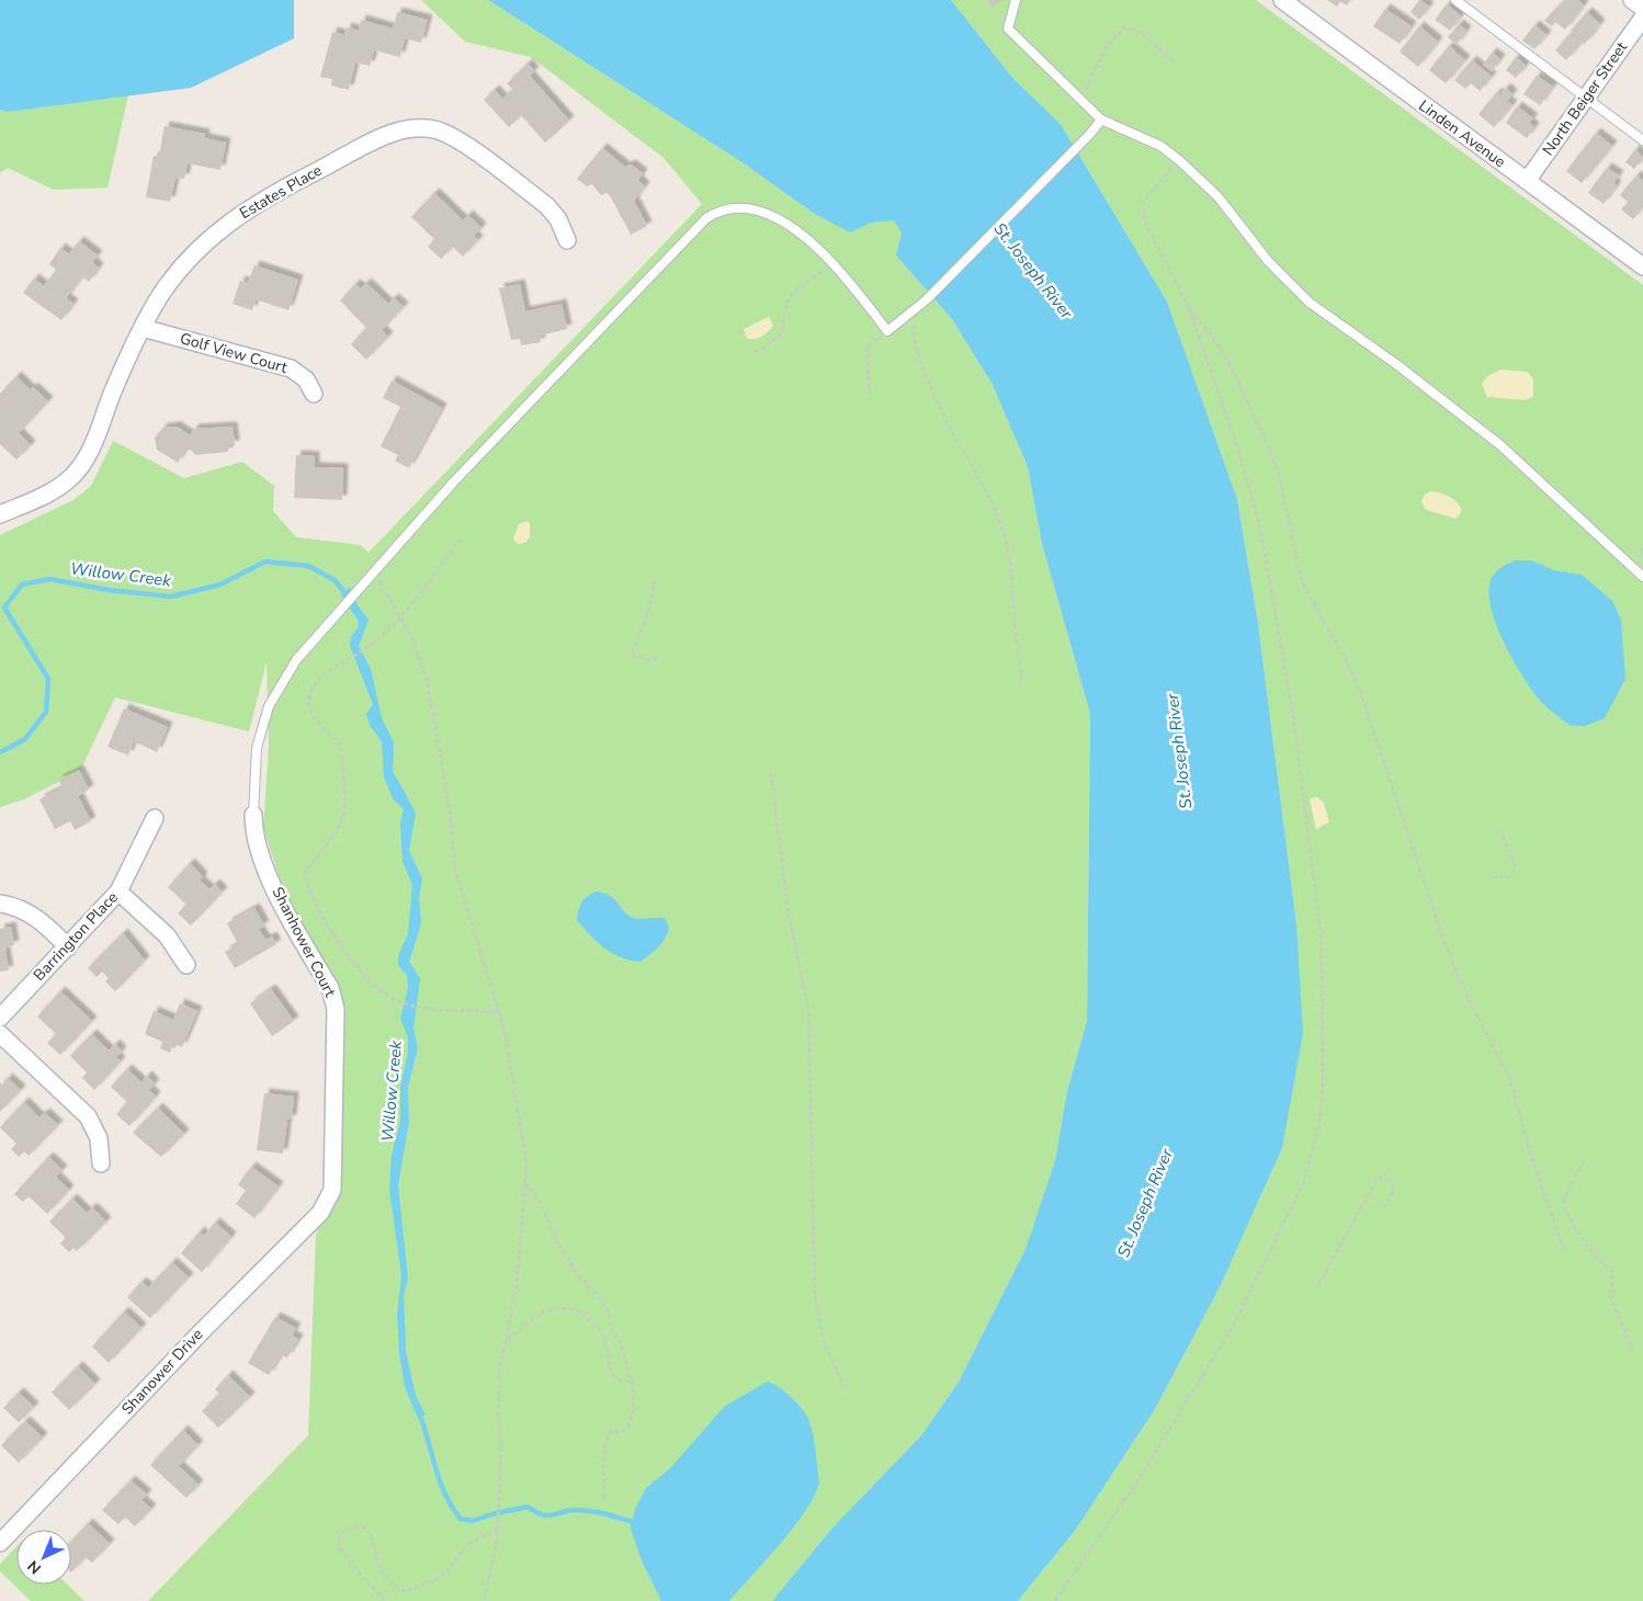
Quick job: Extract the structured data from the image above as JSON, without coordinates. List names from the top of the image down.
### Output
{
  "streets": {
    "street": [
      "North Beiger Street",
      "Linden Avenue",
      "Estates Place",
      "Golf View Court",
      "Barrington Place",
      "Shanhower Court",
      "Shanower Drive"
    ]
  },
  "crossings": [
    ["North Beiger Street", "Linden Avenue"],
    ["Estates Place", "Golf View Court"],
    ["Shanhower Court", "Shanower Drive"]
  ],
  "water": ["St. Joseph River", "Willow Creek"],
  "north": "bottom left"
}
